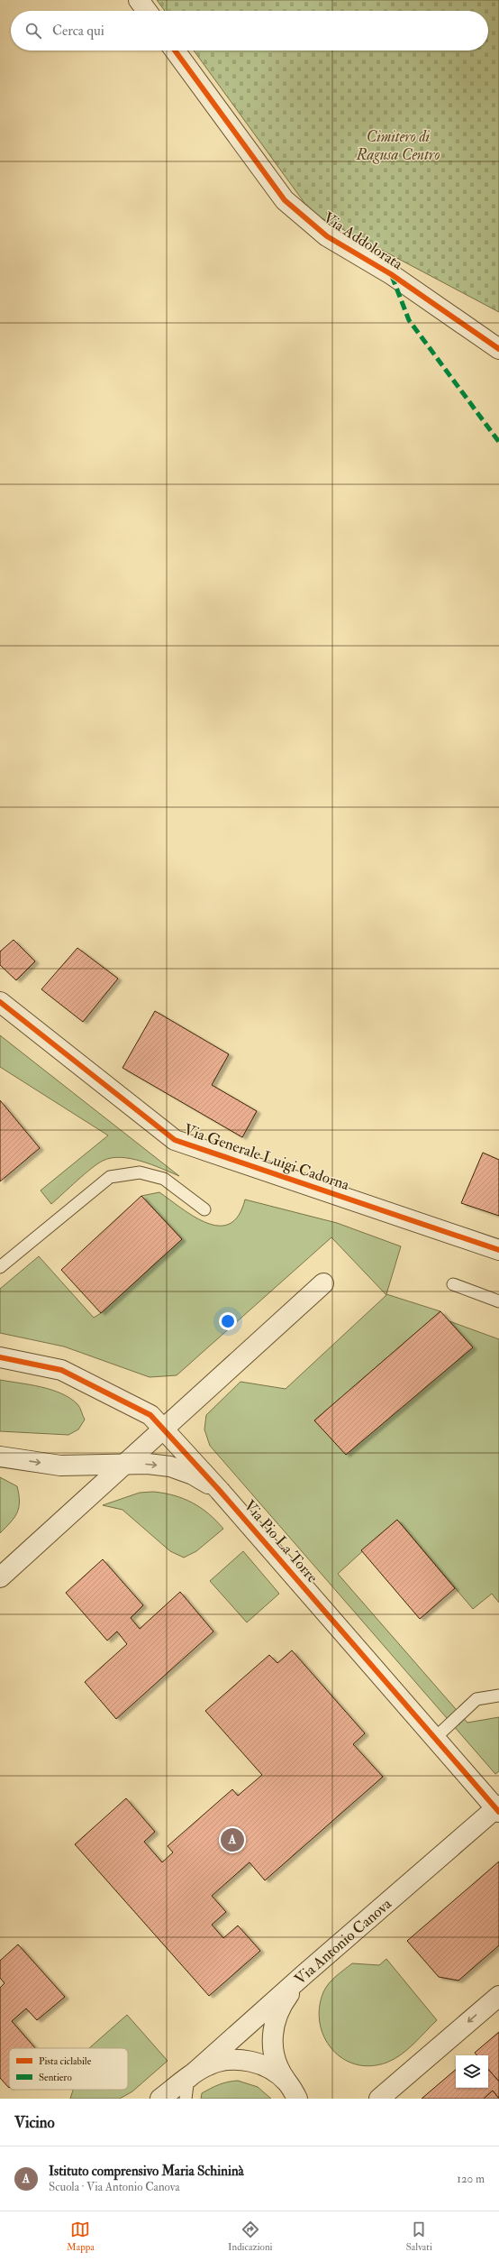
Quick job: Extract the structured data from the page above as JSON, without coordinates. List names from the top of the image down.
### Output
{
  "streets": {
    "street": [
      "Via Addolorata",
      "Via Generale Luigi Cadorna",
      "Via Pio La Torre",
      "Via Antonio Canova"
    ]
  },
  "crossings": [
    ["Via Pio La Torre", "Via Antonio Canova"]
  ],
  "parks": ["Cimitero di Ragusa Centro"],
  "legend": ["Pista ciclabile", "Sentiero"],
  "page": {
    "search": "Cerca qui",
    "pins": "A",
    "heading": "Vicino",
    "list": [
      {
        "mark": "A",
        "name": "Istituto comprensivo Maria Schininà",
        "note": "Scuola · Via Antonio Canova",
        "value": "120 m"
      }
    ],
    "nav": ["Mappa", "Indicazioni", "Salvati"]
  }
}
